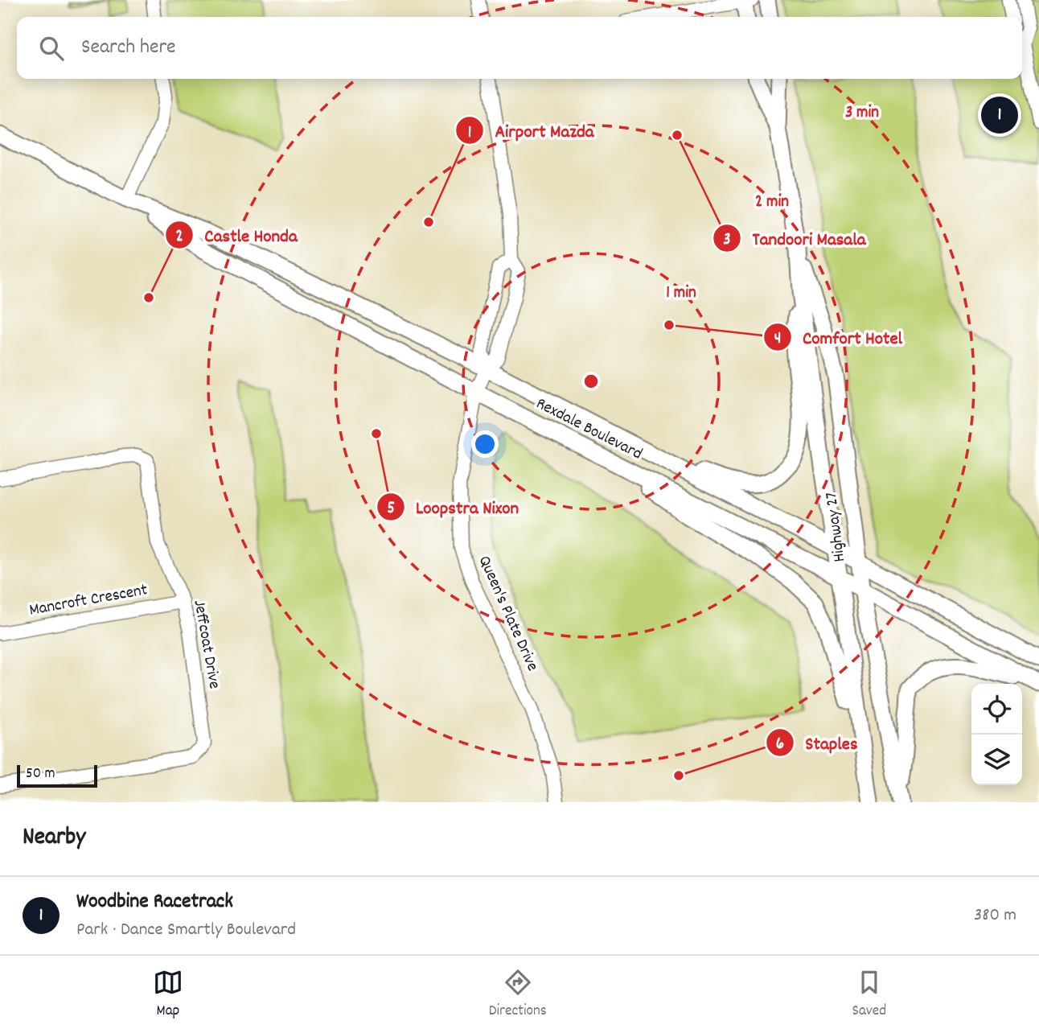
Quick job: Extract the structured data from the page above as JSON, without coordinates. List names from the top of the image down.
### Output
{
  "streets": {
    "main road": ["Rexdale Boulevard", "Highway 27"],
    "street": ["Mancroft Crescent", "Queen's Plate Drive", "Jeffcoat Drive"]
  },
  "crossings": [
    ["Rexdale Boulevard", "Highway 27"],
    ["Rexdale Boulevard", "Queen's Plate Drive"],
    ["Mancroft Crescent", "Jeffcoat Drive"]
  ],
  "places": [
    "Tandoori Masala",
    "Airport Mazda",
    "Castle Honda",
    "Comfort Hotel",
    "Loopstra Nixon",
    "Staples"
  ],
  "scale_bar": "50 m",
  "page": {
    "search": "Search here",
    "pins": "1",
    "scale": "50 m",
    "heading": "Nearby",
    "list": [
      {
        "mark": "1",
        "name": "Woodbine Racetrack",
        "note": "Park · Dance Smartly Boulevard",
        "value": "380 m"
      }
    ],
    "nav": ["Map", "Directions", "Saved"]
  },
  "rings": ["3 min", "2 min", "1 min"]
}
